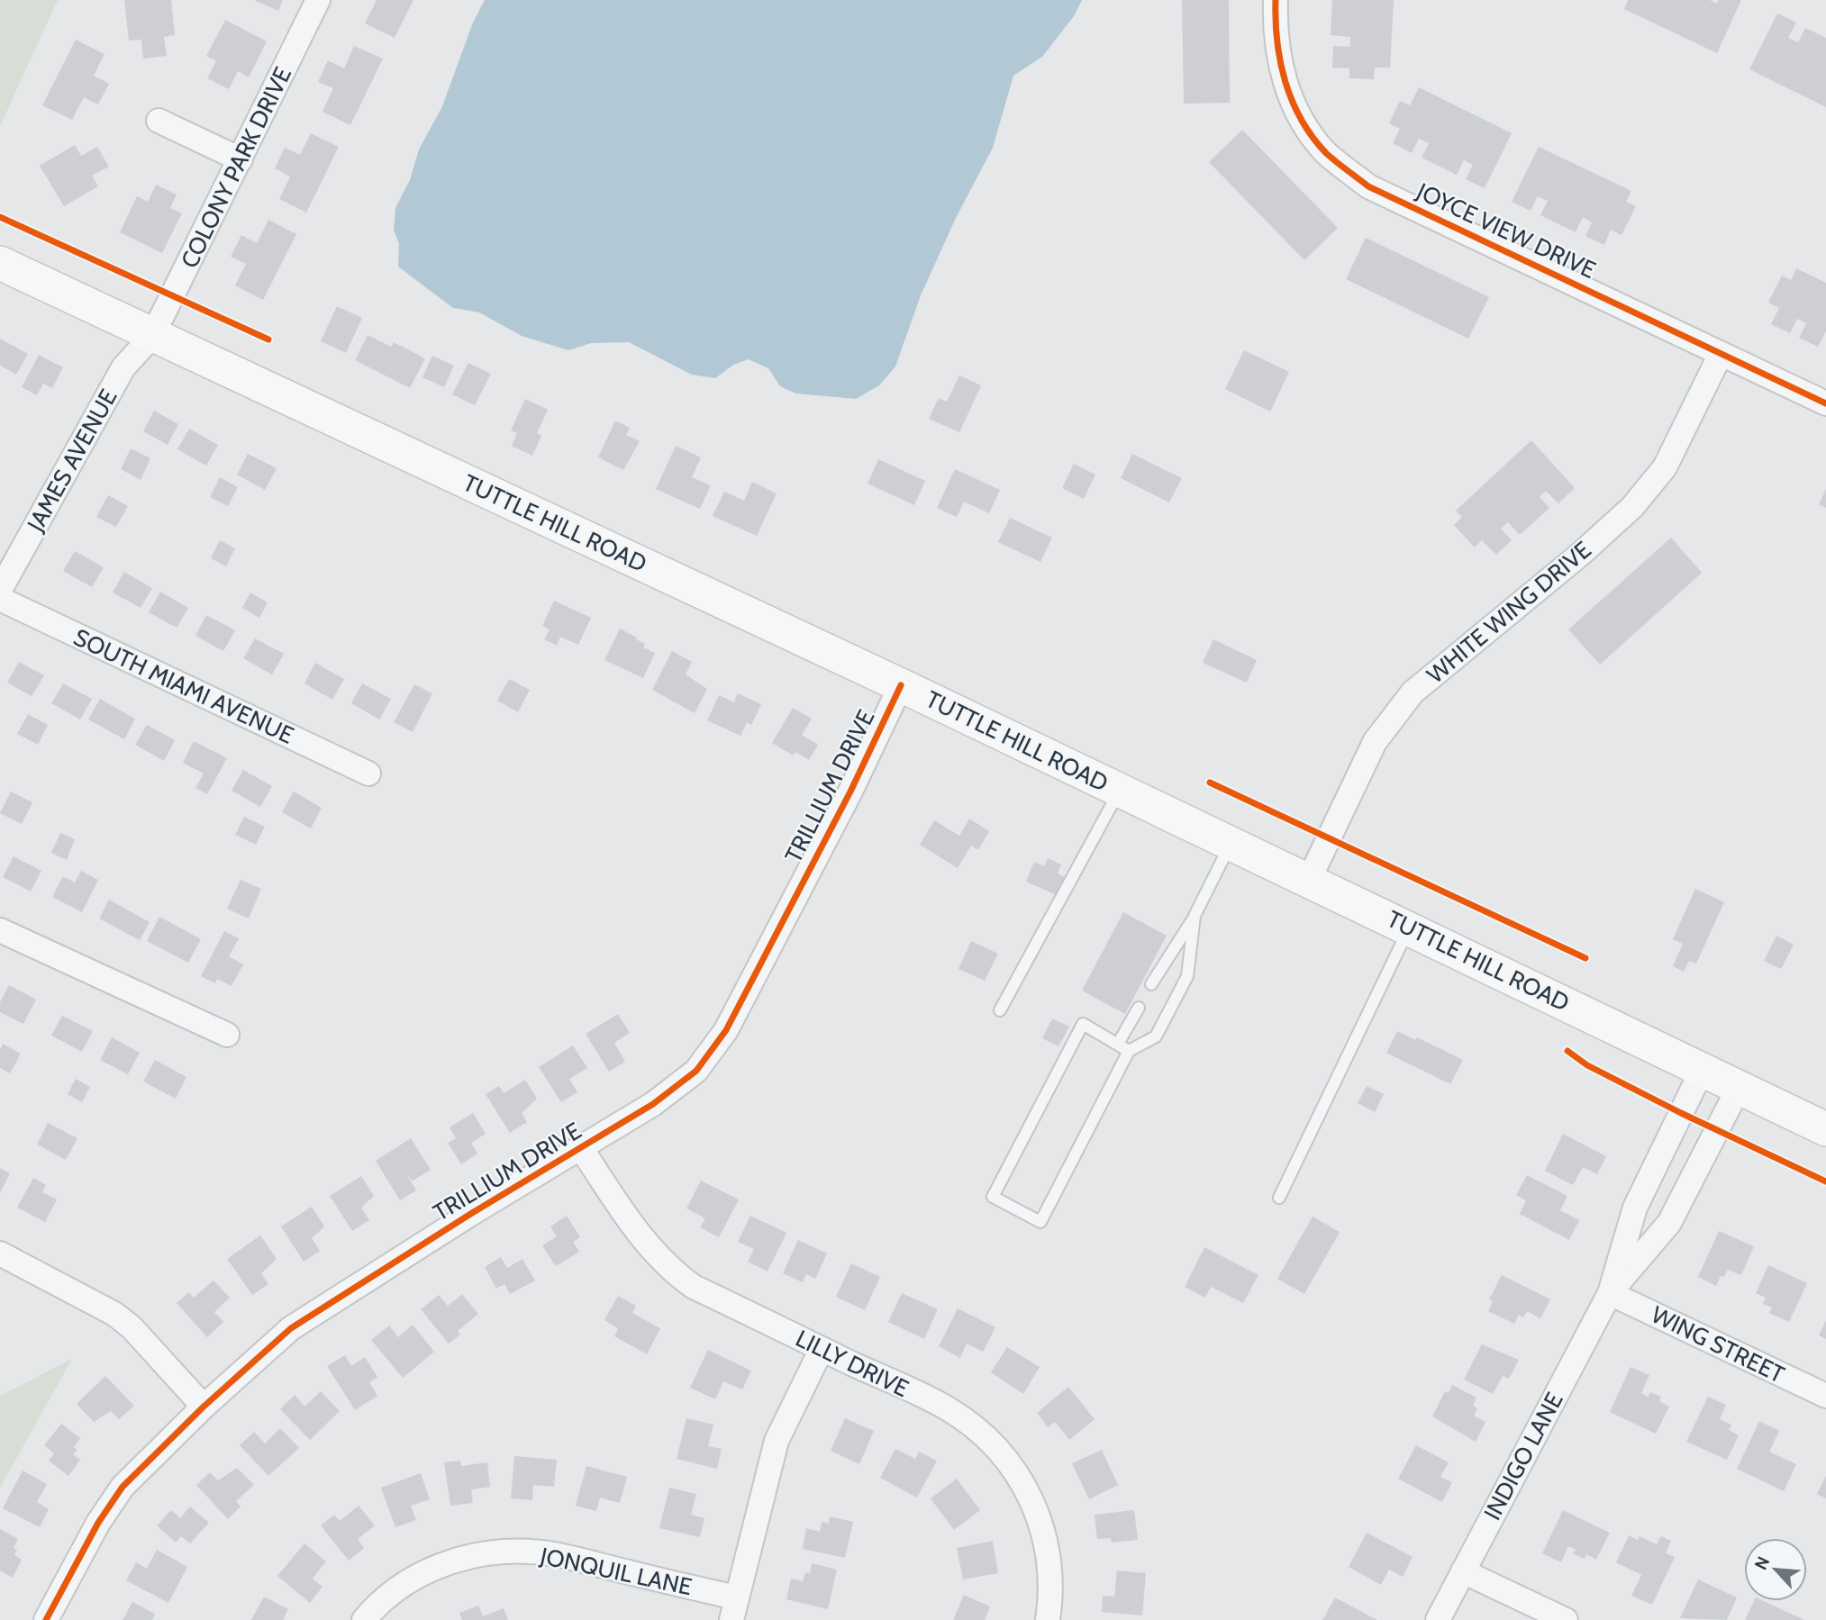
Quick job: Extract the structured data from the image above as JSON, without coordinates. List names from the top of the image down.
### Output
{
  "streets": {
    "main road": ["TUTTLE HILL ROAD"],
    "street": [
      "COLONY PARK DRIVE",
      "JOYCE VIEW DRIVE",
      "JAMES AVENUE",
      "WHITE WING DRIVE",
      "SOUTH MIAMI AVENUE",
      "TRILLIUM DRIVE",
      "WING STREET",
      "LILLY DRIVE",
      "INDIGO LANE",
      "JONQUIL LANE"
    ]
  },
  "crossings": [
    ["COLONY PARK DRIVE", "JAMES AVENUE"],
    ["COLONY PARK DRIVE", "TUTTLE HILL ROAD"],
    ["JOYCE VIEW DRIVE", "WHITE WING DRIVE"],
    ["JAMES AVENUE", "TUTTLE HILL ROAD"],
    ["TUTTLE HILL ROAD", "WHITE WING DRIVE"],
    ["TUTTLE HILL ROAD", "TRILLIUM DRIVE"],
    ["TUTTLE HILL ROAD", "INDIGO LANE"],
    ["TRILLIUM DRIVE", "LILLY DRIVE"],
    ["WING STREET", "INDIGO LANE"]
  ],
  "north": "top left"
}
